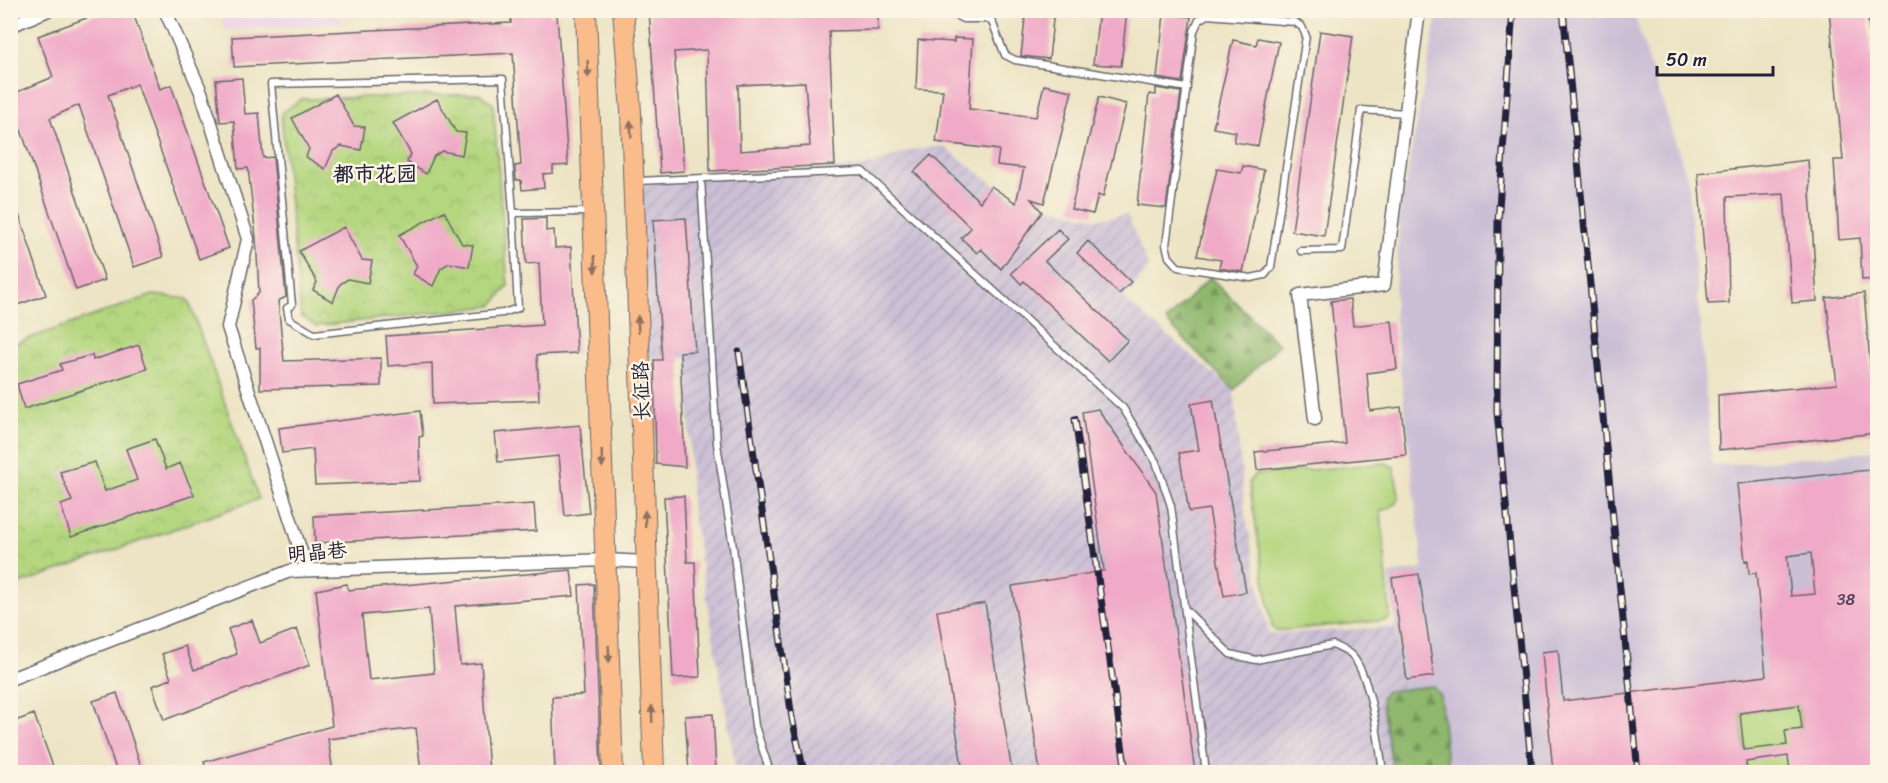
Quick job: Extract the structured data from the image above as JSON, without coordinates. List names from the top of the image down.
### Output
{
  "streets": {
    "main road": ["长征路"],
    "street": ["明晶巷"]
  },
  "crossings": [
    ["长征路", "明晶巷"]
  ],
  "districts": ["都市花园"],
  "house_numbers": ["38"],
  "scale_bar": "50 m"
}
